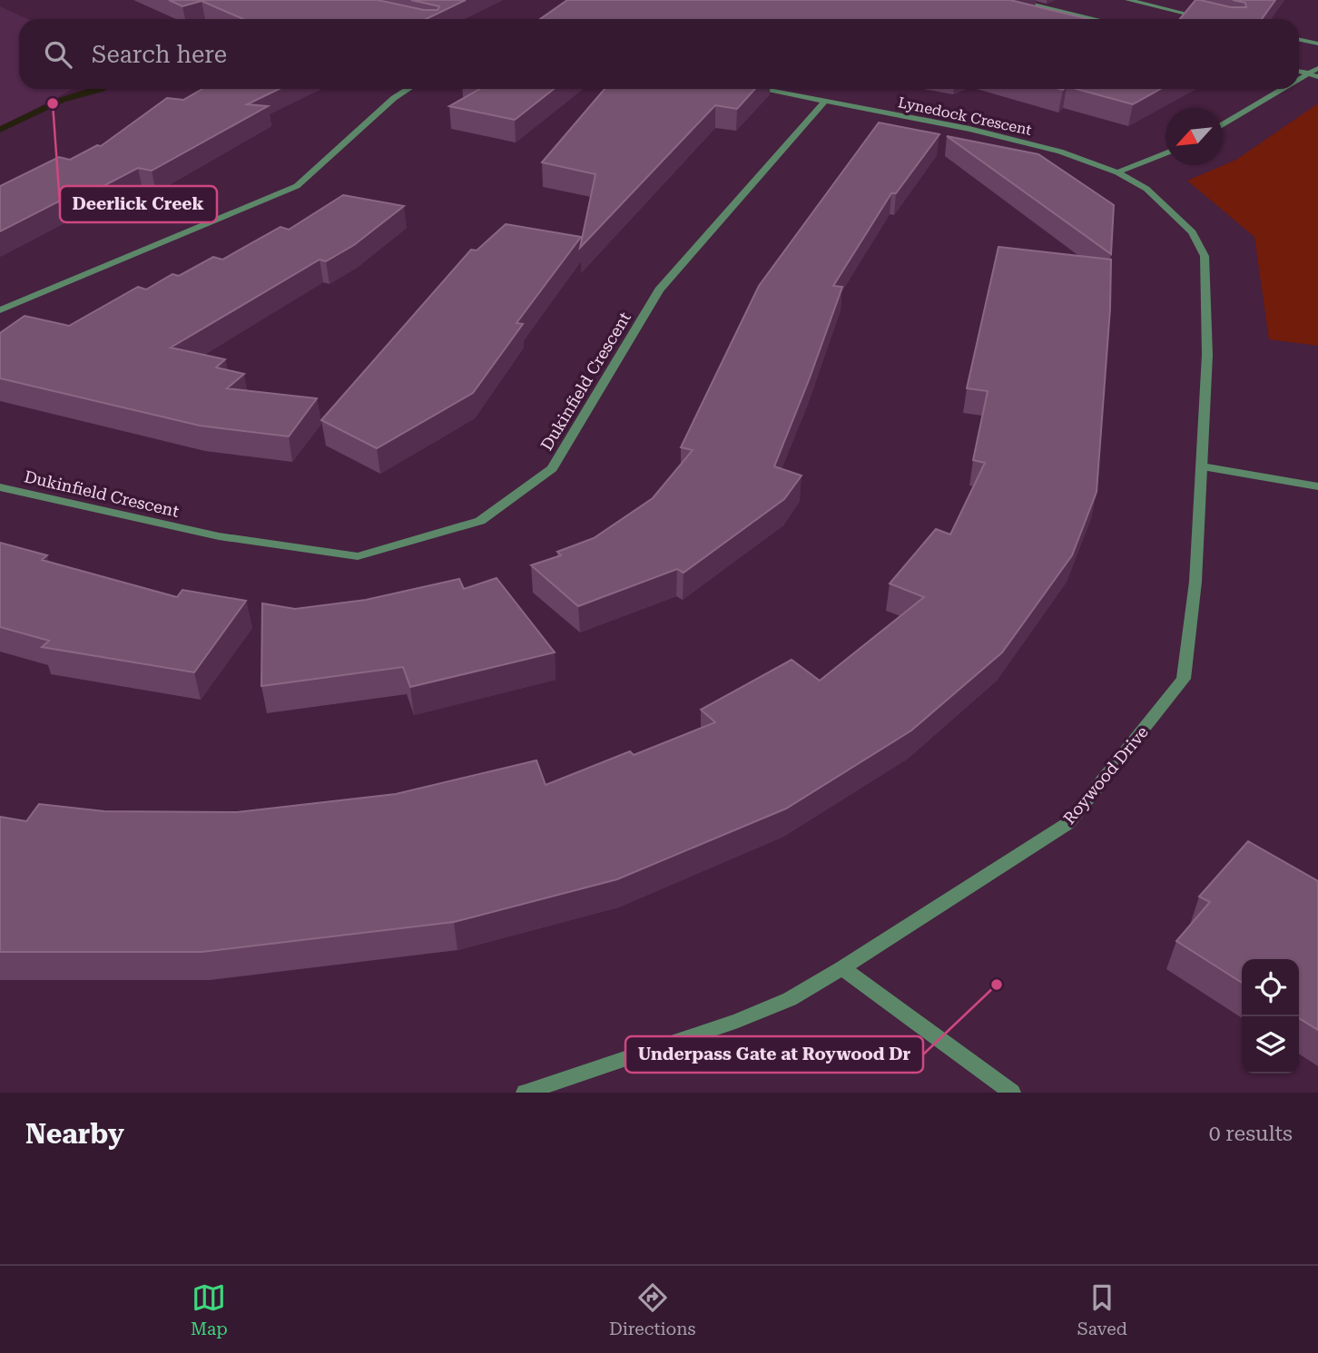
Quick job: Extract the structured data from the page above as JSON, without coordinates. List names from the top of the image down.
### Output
{
  "streets": {
    "street": ["Lynedock Crescent", "Dukinfield Crescent", "Roywood Drive"]
  },
  "crossings": [
    ["Lynedock Crescent", "Dukinfield Crescent"],
    ["Lynedock Crescent", "Roywood Drive"]
  ],
  "places": ["Deerlick Creek", "Underpass Gate at Roywood Dr"],
  "north": "bottom left",
  "page": {
    "search": "Search here",
    "heading": ["Nearby", "0 results"],
    "nav": ["Map", "Directions", "Saved"]
  }
}
